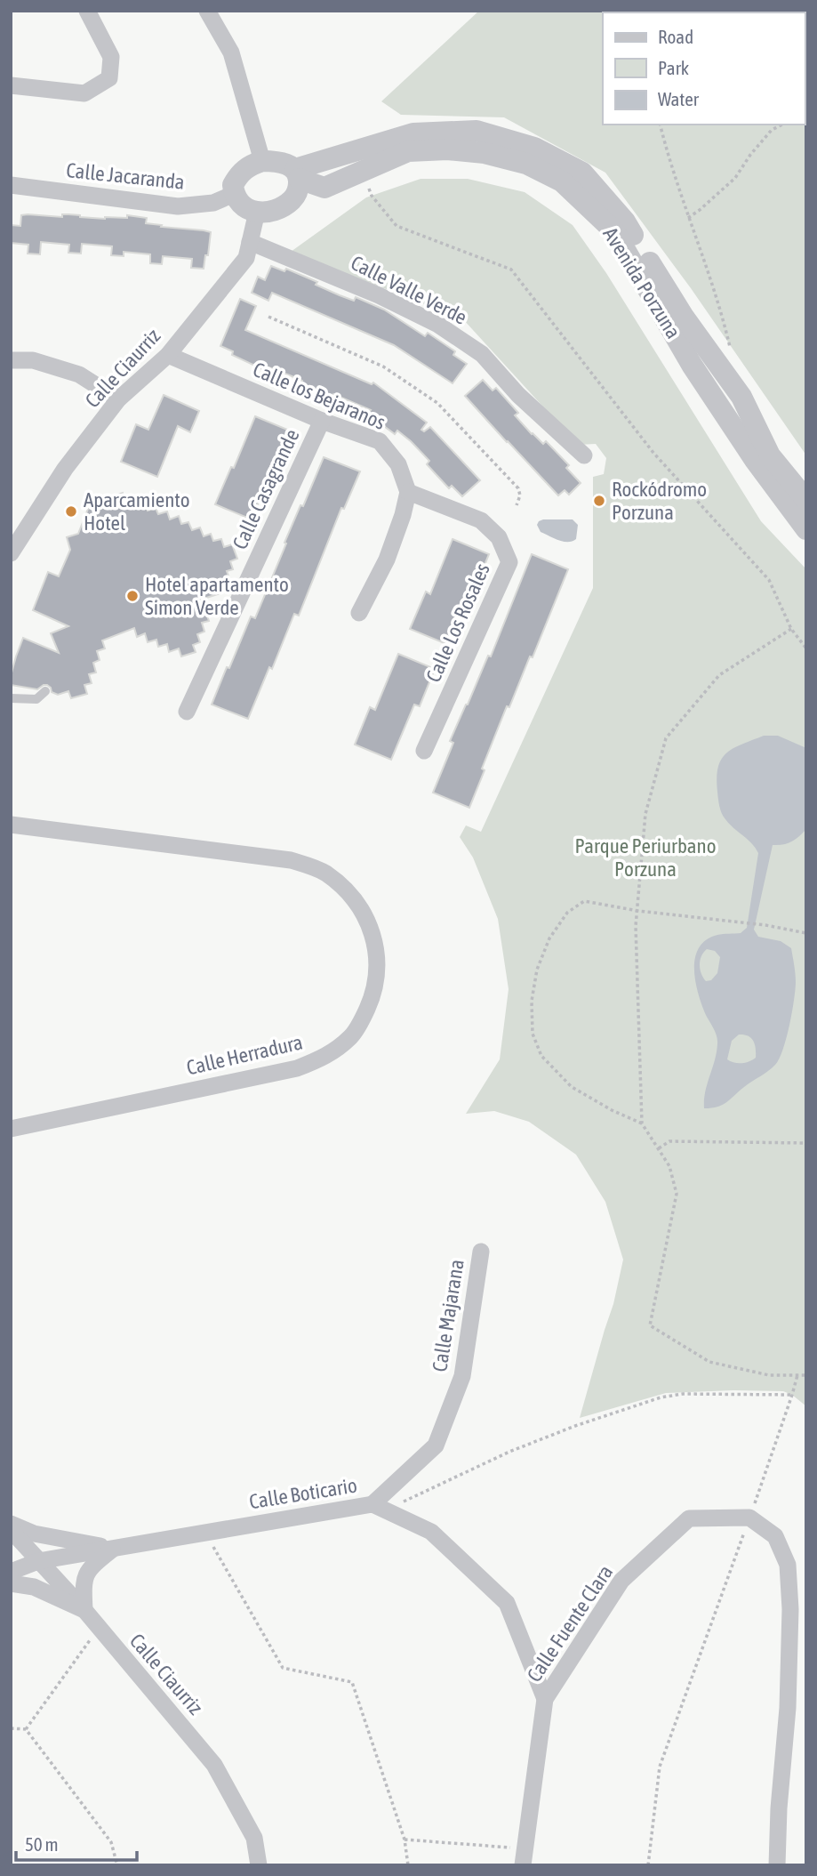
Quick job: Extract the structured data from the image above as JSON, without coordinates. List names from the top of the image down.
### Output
{
  "streets": {
    "street": [
      "Calle Jacaranda",
      "Avenida Porzuna",
      "Calle Valle Verde",
      "Calle Ciaurriz",
      "Calle los Bejaranos",
      "Calle Casagrande",
      "Calle Los Rosales",
      "Calle Herradura",
      "Calle Majarana",
      "Calle Boticario",
      "Calle Fuente Clara"
    ]
  },
  "crossings": [
    ["Calle Jacaranda", "Avenida Porzuna"],
    ["Calle Jacaranda", "Calle Ciaurriz"],
    ["Avenida Porzuna", "Calle Ciaurriz"],
    ["Calle Valle Verde", "Calle Ciaurriz"],
    ["Calle Ciaurriz", "Calle los Bejaranos"],
    ["Calle Ciaurriz", "Calle Boticario"],
    ["Calle los Bejaranos", "Calle Casagrande"],
    ["Calle los Bejaranos", "Calle Los Rosales"],
    ["Calle Majarana", "Calle Boticario"],
    ["Calle Boticario", "Calle Fuente Clara"]
  ],
  "parks": ["Parque Periurbano Porzuna"],
  "places": ["Rockódromo Porzuna", "Aparcamiento Hotel", "Hotel apartamento Simon Verde"],
  "legend": ["Road", "Park", "Water"],
  "scale_bar": "50 m"
}
